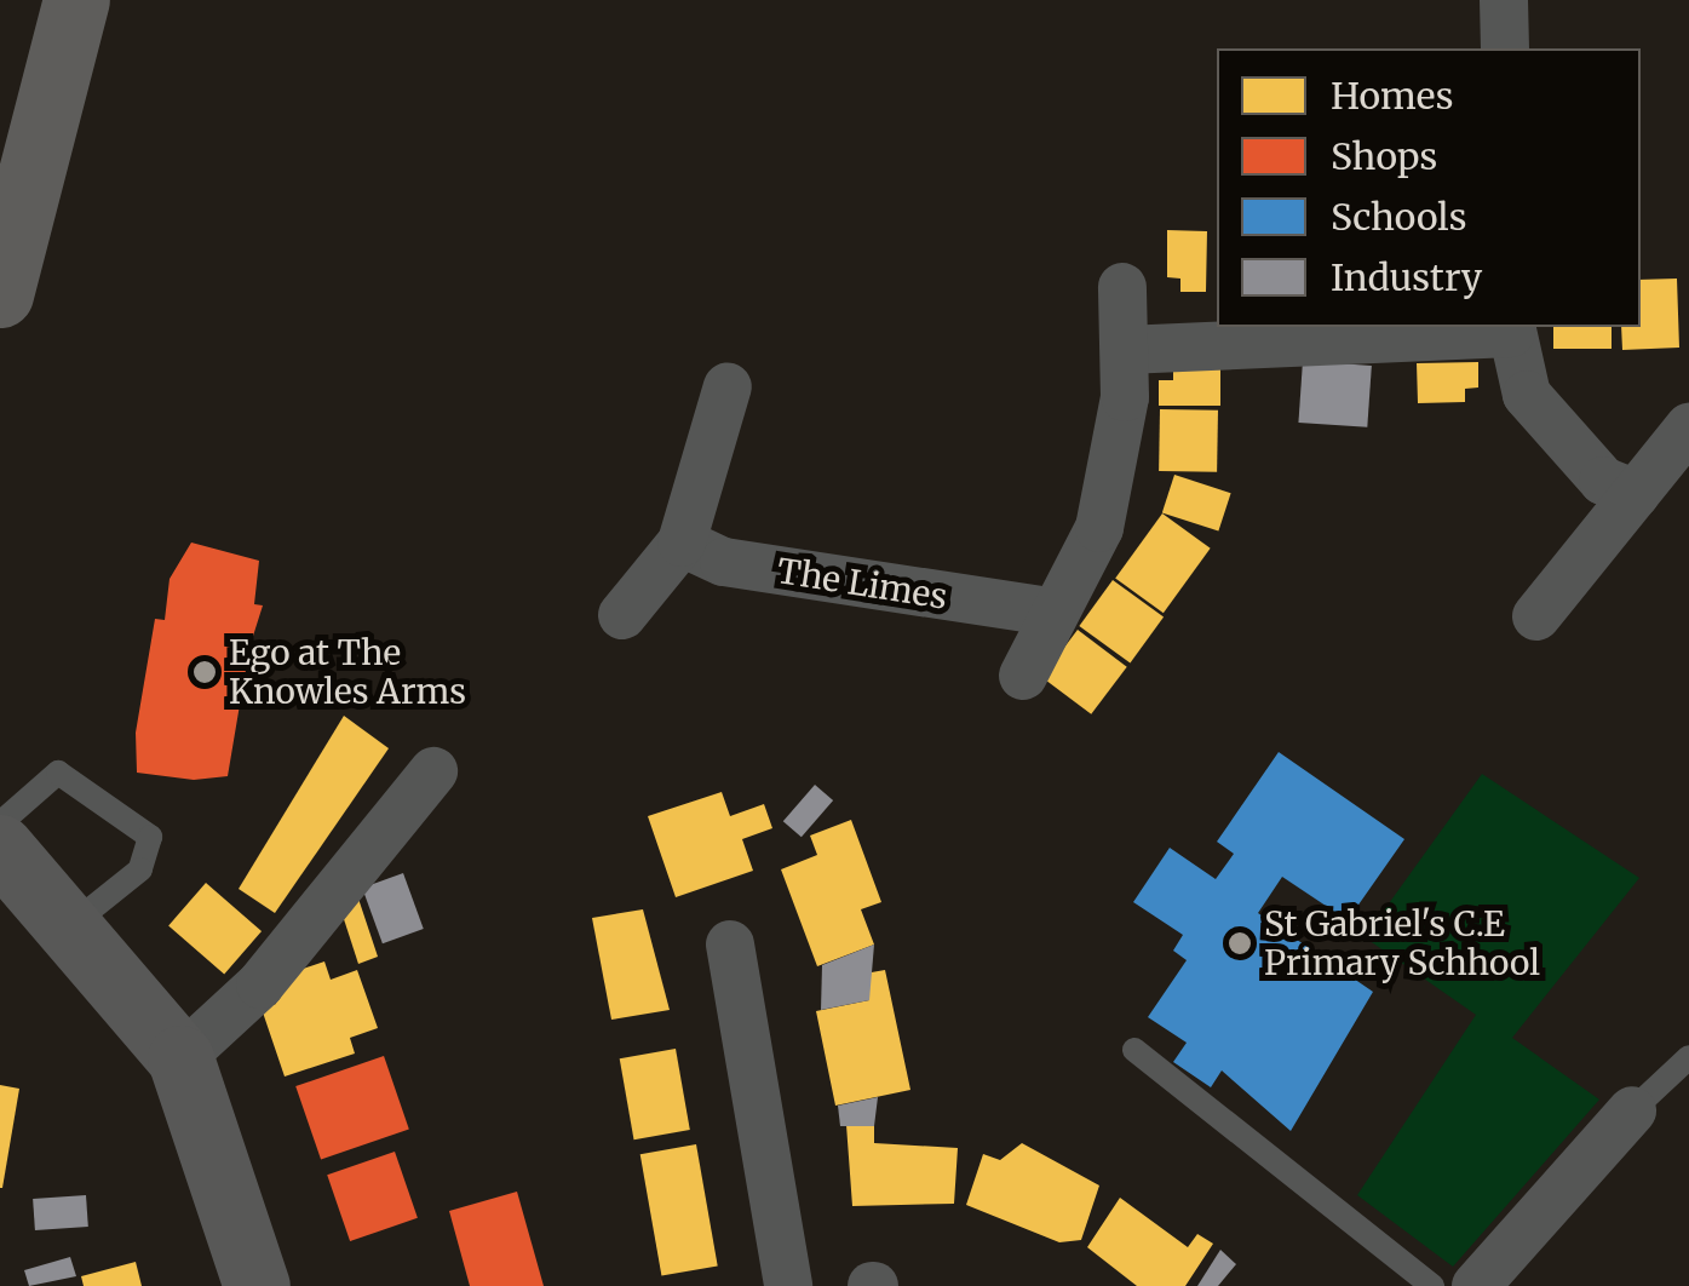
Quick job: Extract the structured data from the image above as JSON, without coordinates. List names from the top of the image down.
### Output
{
  "streets": {
    "street": ["The Limes"]
  },
  "places": ["Ego at The Knowles Arms", "St Gabriel's C.E Primary Schhool"],
  "legend": [
    "Homes",
    "Shops",
    "Schools",
    "Industry"
  ]
}
